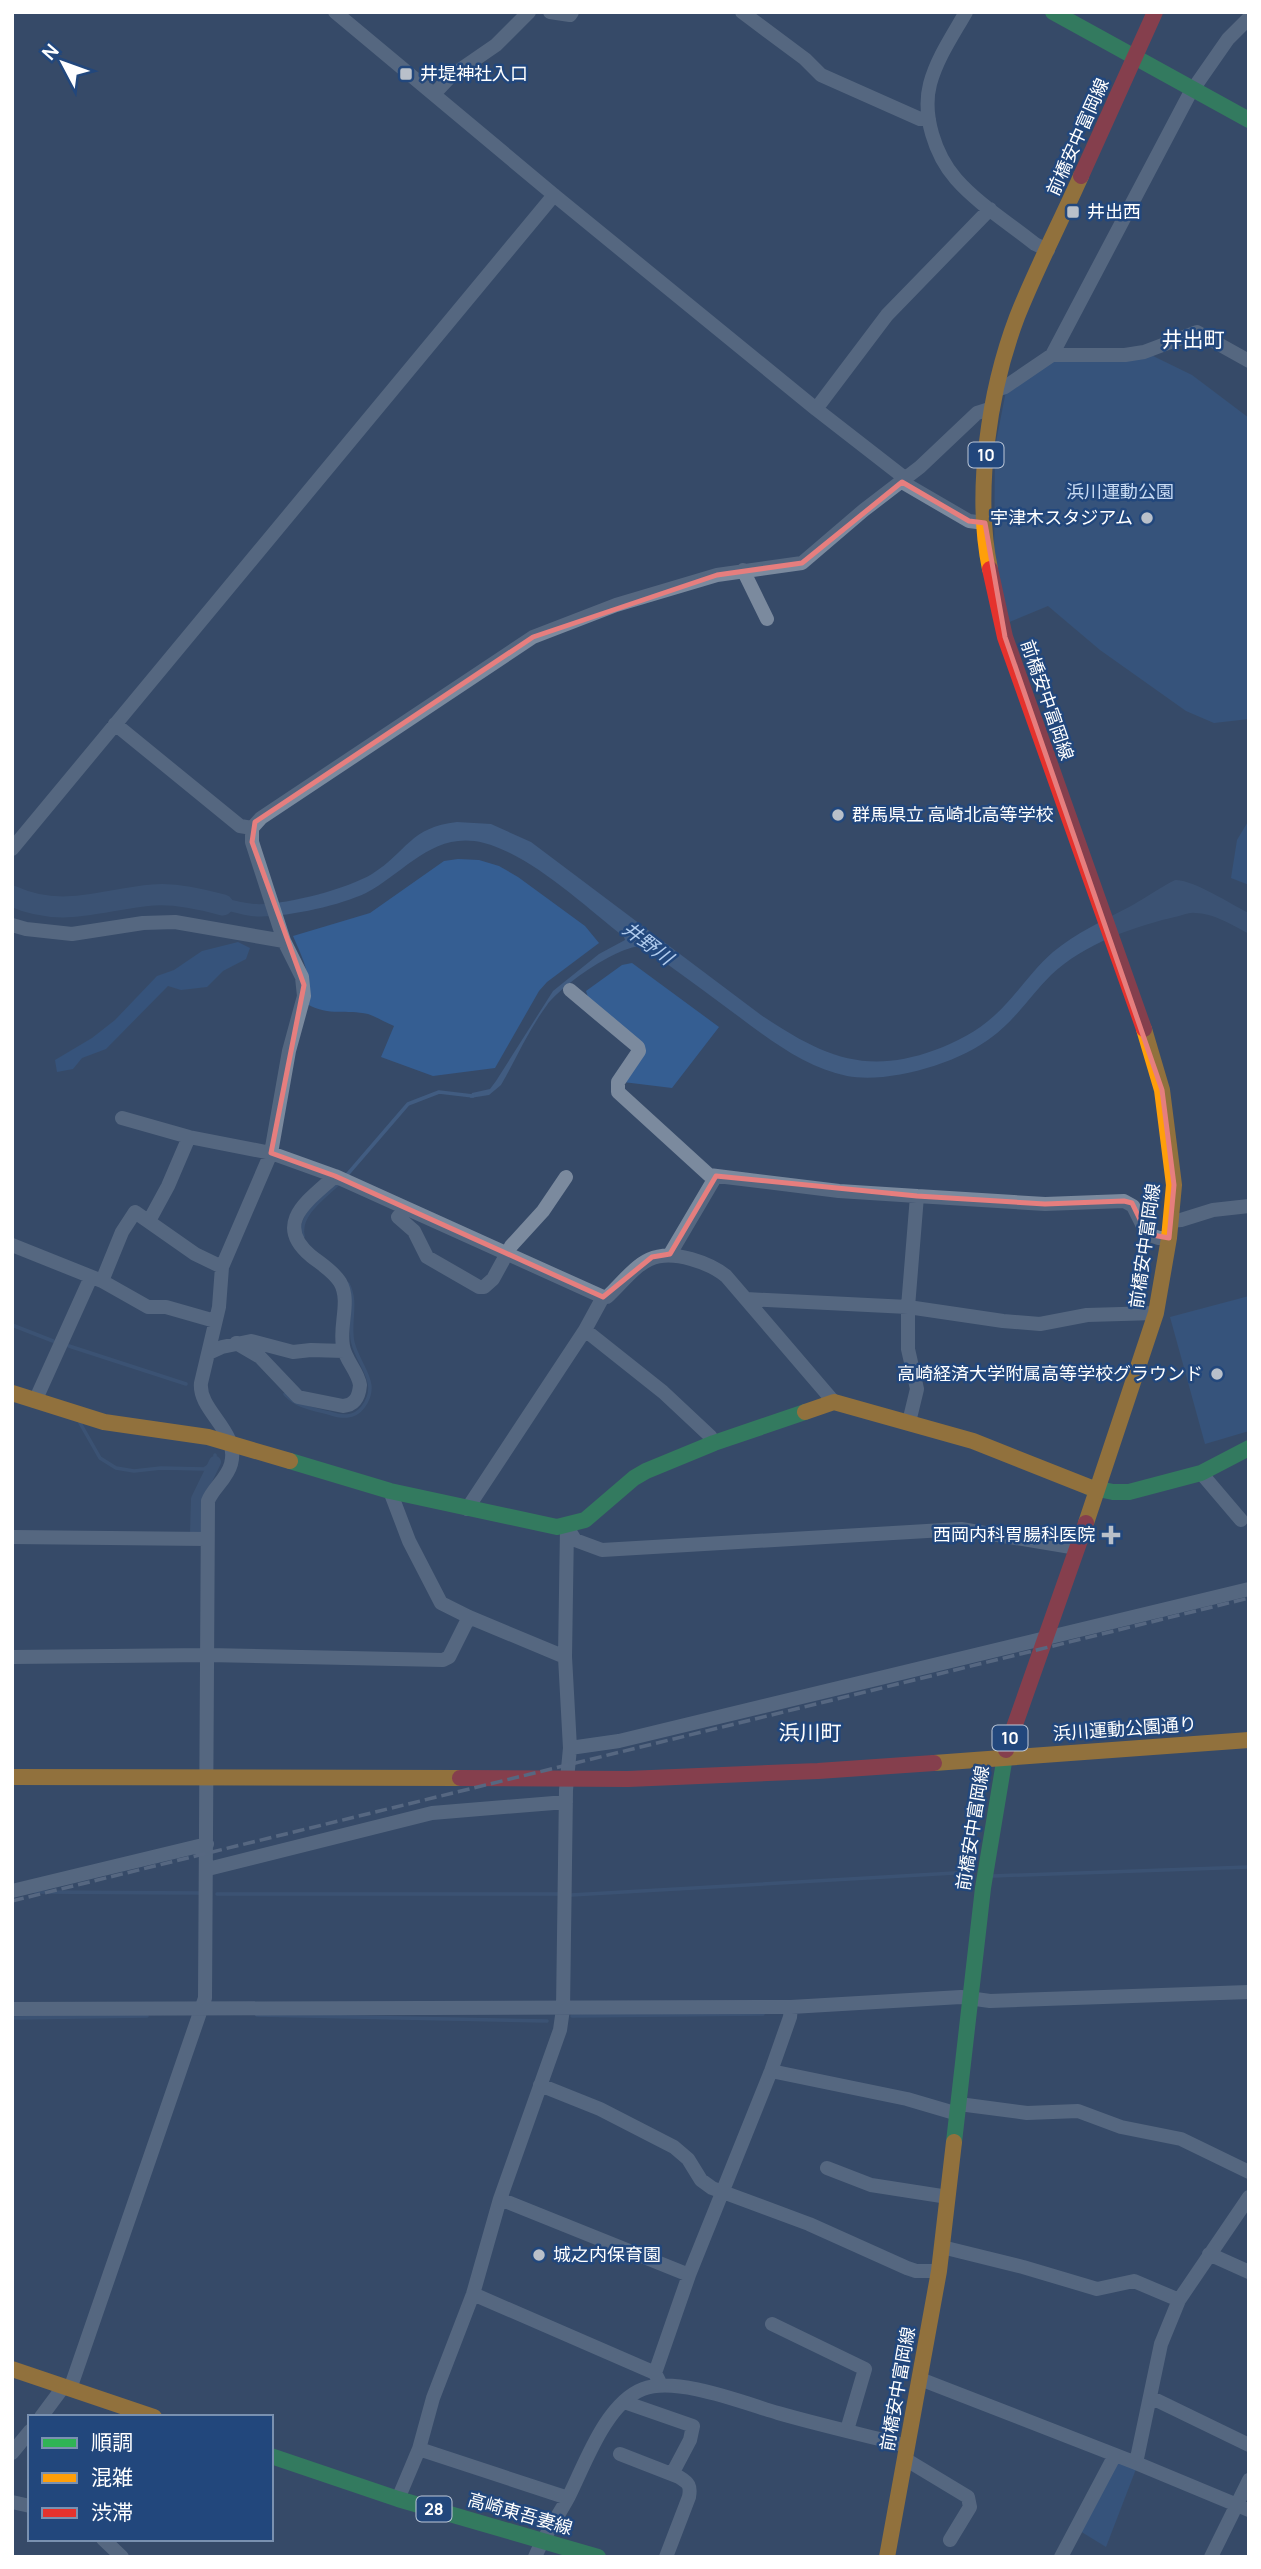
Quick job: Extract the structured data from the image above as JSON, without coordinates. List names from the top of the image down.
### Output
{
  "streets": {
    "main road": [
      "前橋安中富岡線",
      "10",
      "浜川運動公園通り",
      "28",
      "高崎東吾妻線"
    ]
  },
  "crossings": [
    ["前橋安中富岡線", "浜川運動公園通り"]
  ],
  "districts": ["井出町", "浜川町"],
  "water": ["井野川"],
  "parks": ["浜川運動公園"],
  "places": {
    "transit": ["井堤神社入口", "井出西"],
    "other": [
      "宇津木スタジアム",
      "群馬県立 高崎北高等学校",
      "高崎経済大学附属高等学校グラウンド",
      "城之内保育園"
    ],
    "health": ["西岡内科胃腸科医院"]
  },
  "legend": ["順調", "混雑", "渋滞"],
  "north": "top left"
}
